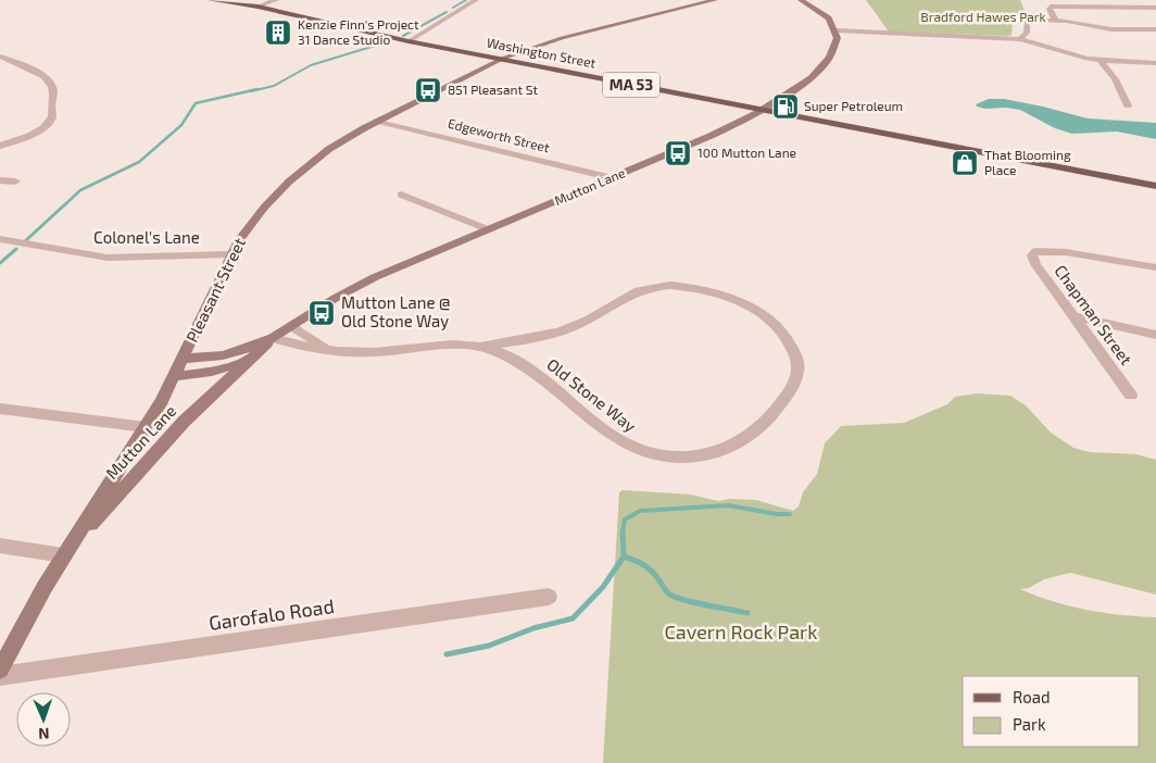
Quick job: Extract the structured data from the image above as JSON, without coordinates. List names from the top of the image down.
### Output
{
  "streets": {
    "main road": ["Washington Street", "MA 53"],
    "street": [
      "Edgeworth Street",
      "Mutton Lane",
      "Colonel's Lane",
      "Pleasant Street",
      "Chapman Street",
      "Old Stone Way",
      "Garofalo Road"
    ]
  },
  "crossings": [
    ["Washington Street", "Mutton Lane"],
    ["Washington Street", "Pleasant Street"],
    ["Edgeworth Street", "Mutton Lane"],
    ["Edgeworth Street", "Pleasant Street"],
    ["Mutton Lane", "Pleasant Street"],
    ["Mutton Lane", "Old Stone Way"],
    ["Colonel's Lane", "Pleasant Street"]
  ],
  "parks": ["Bradford Hawes Park", "Cavern Rock Park"],
  "places": {
    "building": ["Kenzie Finn's Project 31 Dance Studio"],
    "bus stop": ["851 Pleasant St", "100 Mutton Lane", "Mutton Lane @ Old Stone Way"],
    "fuel station": ["Super Petroleum"],
    "shop": ["That Blooming Place"]
  },
  "legend": ["Road", "Park"],
  "north": "bottom"
}
